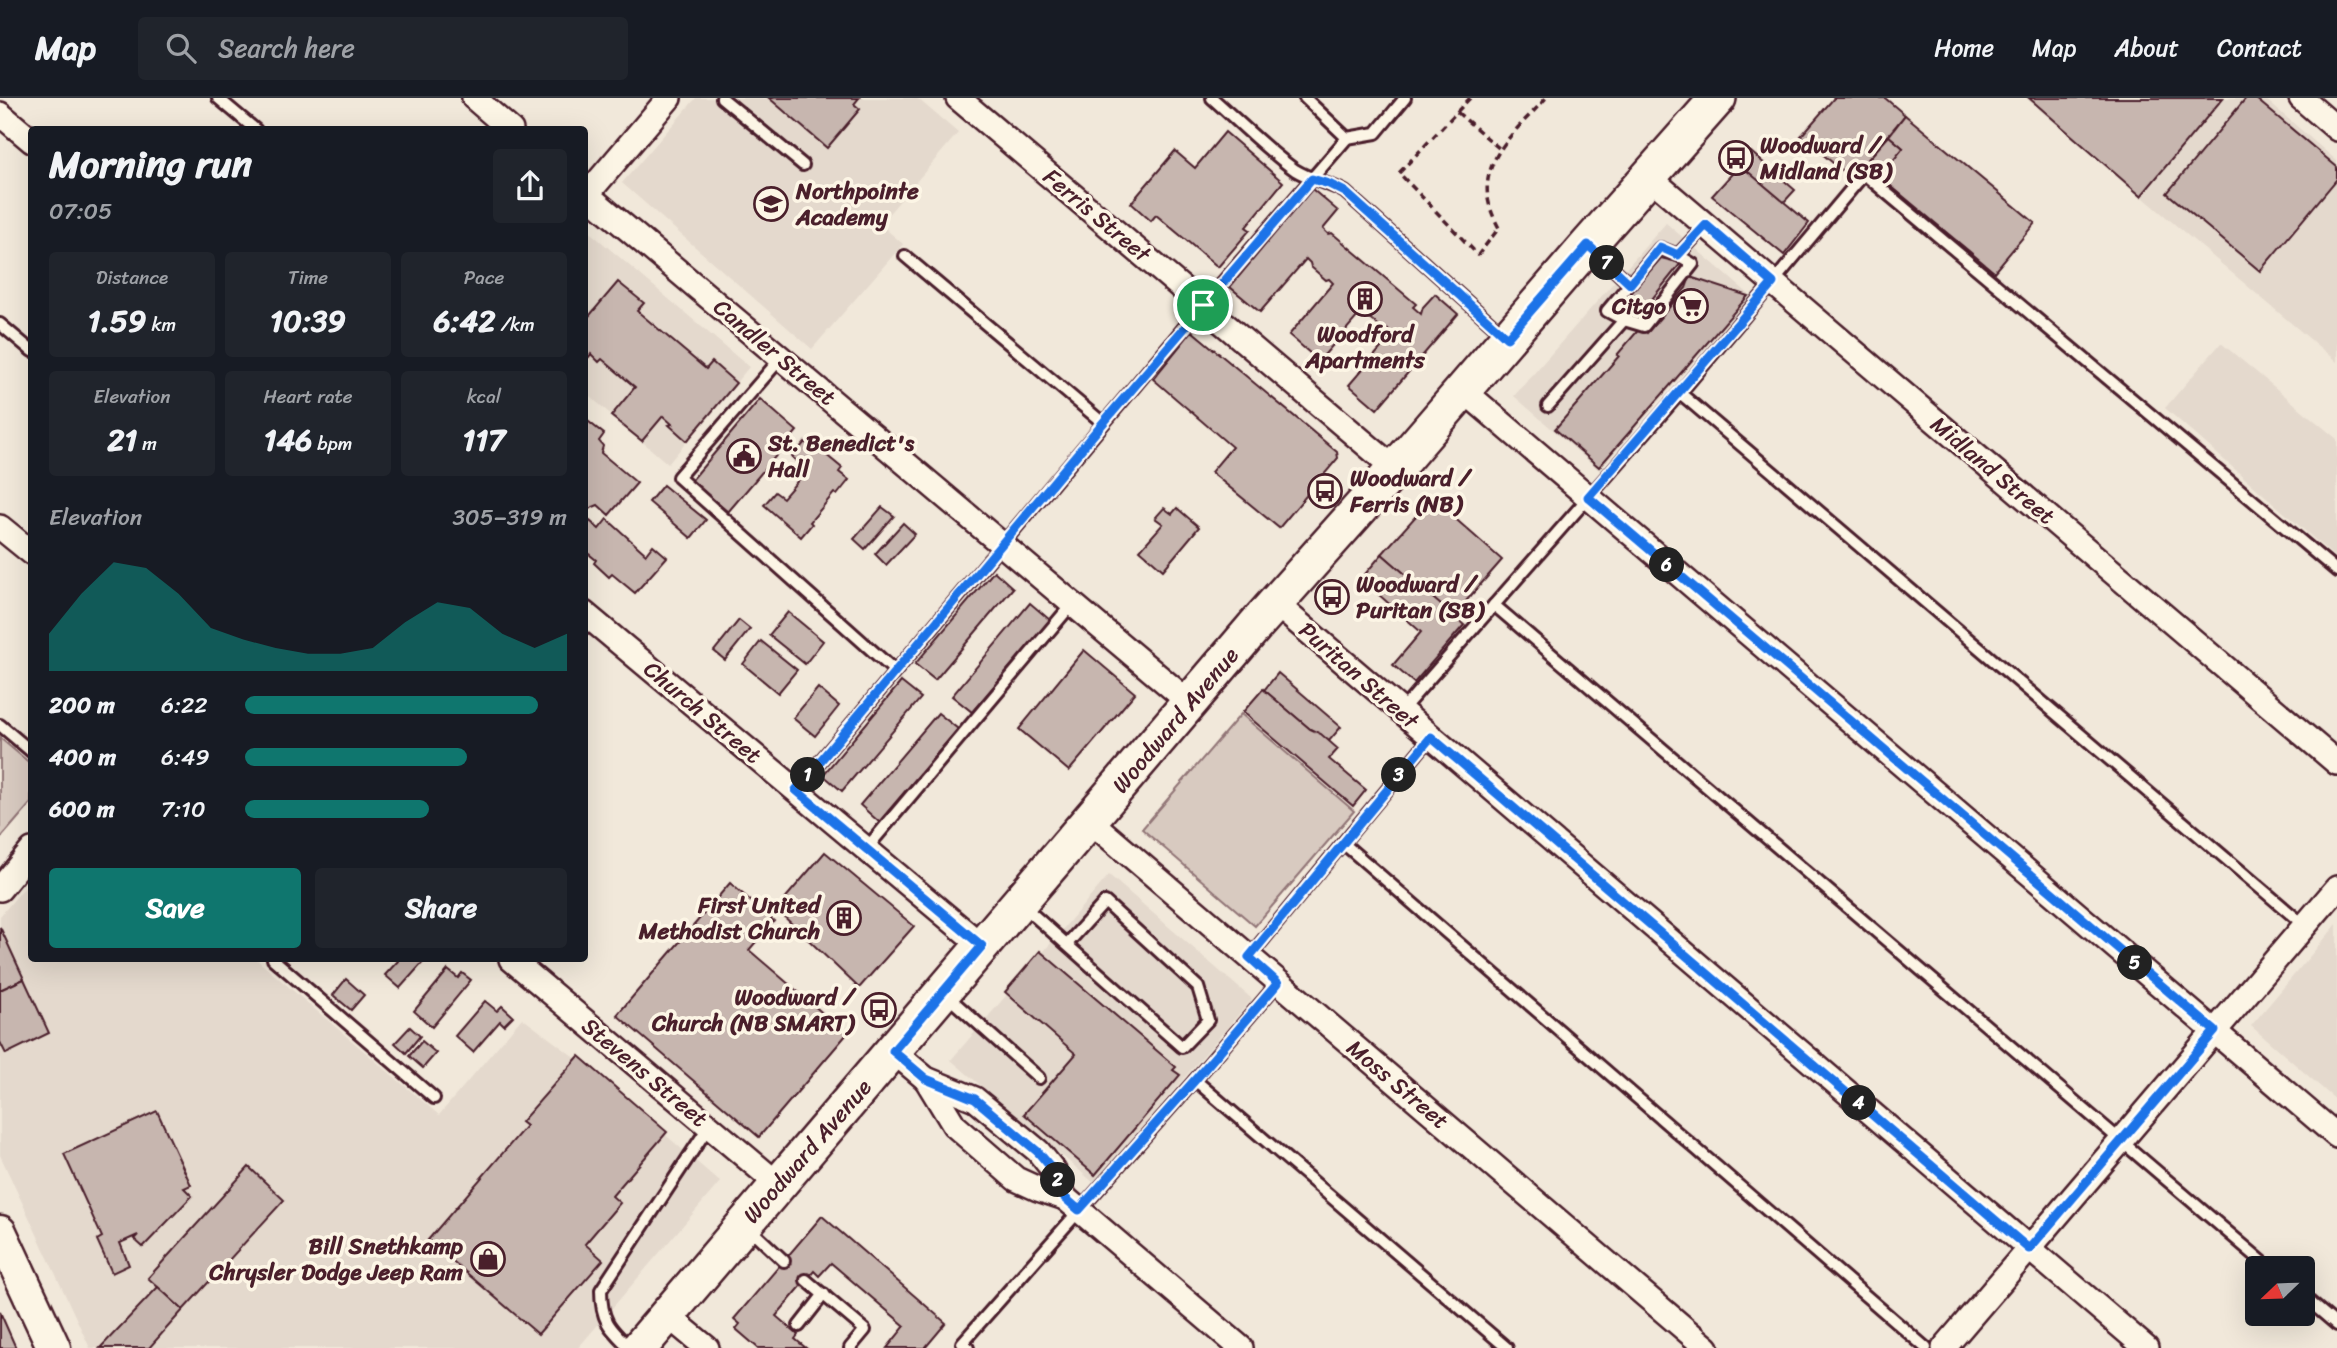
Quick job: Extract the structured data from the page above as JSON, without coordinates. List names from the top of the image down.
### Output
{
  "streets": {
    "main road": ["Woodward Avenue"],
    "street": [
      "Ferris Street",
      "Candler Street",
      "Midland Street",
      "Puritan Street",
      "Church Street",
      "Stevens Street",
      "Moss Street"
    ]
  },
  "crossings": [
    ["Ferris Street", "Woodward Avenue"],
    ["Candler Street", "Woodward Avenue"],
    ["Midland Street", "Woodward Avenue"],
    ["Puritan Street", "Woodward Avenue"],
    ["Church Street", "Woodward Avenue"],
    ["Woodward Avenue", "Stevens Street"],
    ["Woodward Avenue", "Moss Street"]
  ],
  "places": {
    "bus stop": [
      "Woodward / Midland (SB)",
      "Woodward / Ferris (NB)",
      "Woodward / Puritan (SB)",
      "Woodward / Church (NB SMART)"
    ],
    "school or university": ["Northpointe Academy"],
    "building": ["Woodford Apartments", "First United Methodist Church"],
    "supermarket": ["Citgo"],
    "public building": ["St. Benedict's Hall"],
    "shop": ["Bill Snethkamp Chrysler Dodge Jeep Ram"]
  },
  "north": "bottom left",
  "page": {
    "header": "Map",
    "search": "Search here",
    "nav": [
      "Home",
      "Map",
      "About",
      "Contact"
    ],
    "heading": ["Morning run", "07:05"],
    "pins": [
      "7",
      "6",
      "1",
      "3",
      "5",
      "4",
      "2"
    ],
    "stats": [
      ["Distance", "1.59 km"],
      ["Time", "10:39"],
      ["Pace", "6:42 /km"],
      ["Elevation", "21 m"],
      ["Heart rate", "146 bpm"],
      ["kcal", "117"]
    ],
    "chart": ["Elevation", "305–319 m"],
    "list": [
      {
        "name": "200 m",
        "note": "6:22"
      },
      {
        "name": "400 m",
        "note": "6:49"
      },
      {
        "name": "600 m",
        "note": "7:10"
      }
    ],
    "buttons": ["Save", "Share"]
  }
}
